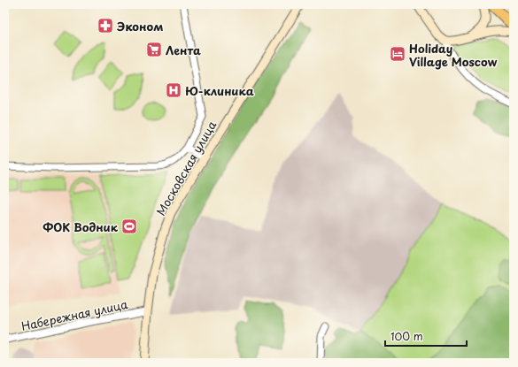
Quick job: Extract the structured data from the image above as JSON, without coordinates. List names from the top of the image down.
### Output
{
  "streets": {
    "main road": ["Московская улица"],
    "street": ["Набережная улица"]
  },
  "crossings": [
    ["Московская улица", "Набережная улица"]
  ],
  "places": {
    "pharmacy": ["Эконом"],
    "supermarket": ["Лента"],
    "hotel": ["Holiday Village Moscow"],
    "hospital": ["Ю-клиника"],
    "sports": ["ФОК Водник"]
  },
  "scale_bar": "100 m"
}
